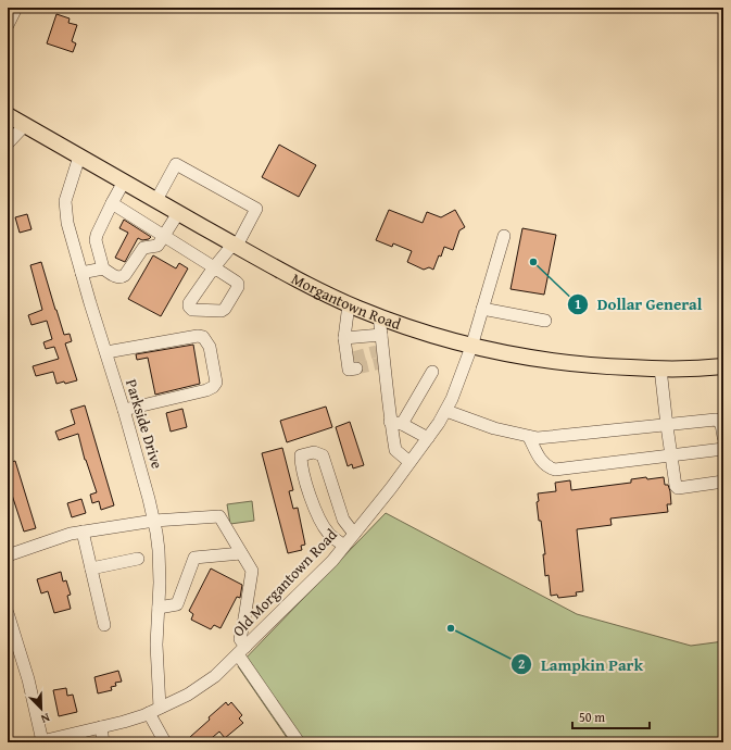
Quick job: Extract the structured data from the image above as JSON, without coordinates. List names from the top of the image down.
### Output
{
  "streets": {
    "main road": ["Morgantown Road"],
    "street": ["Parkside Drive", "Old Morgantown Road"]
  },
  "crossings": [
    ["Morgantown Road", "Parkside Drive"],
    ["Morgantown Road", "Old Morgantown Road"],
    ["Parkside Drive", "Old Morgantown Road"]
  ],
  "places": ["Dollar General", "Lampkin Park"],
  "scale_bar": "50 m",
  "north": "bottom right"
}
